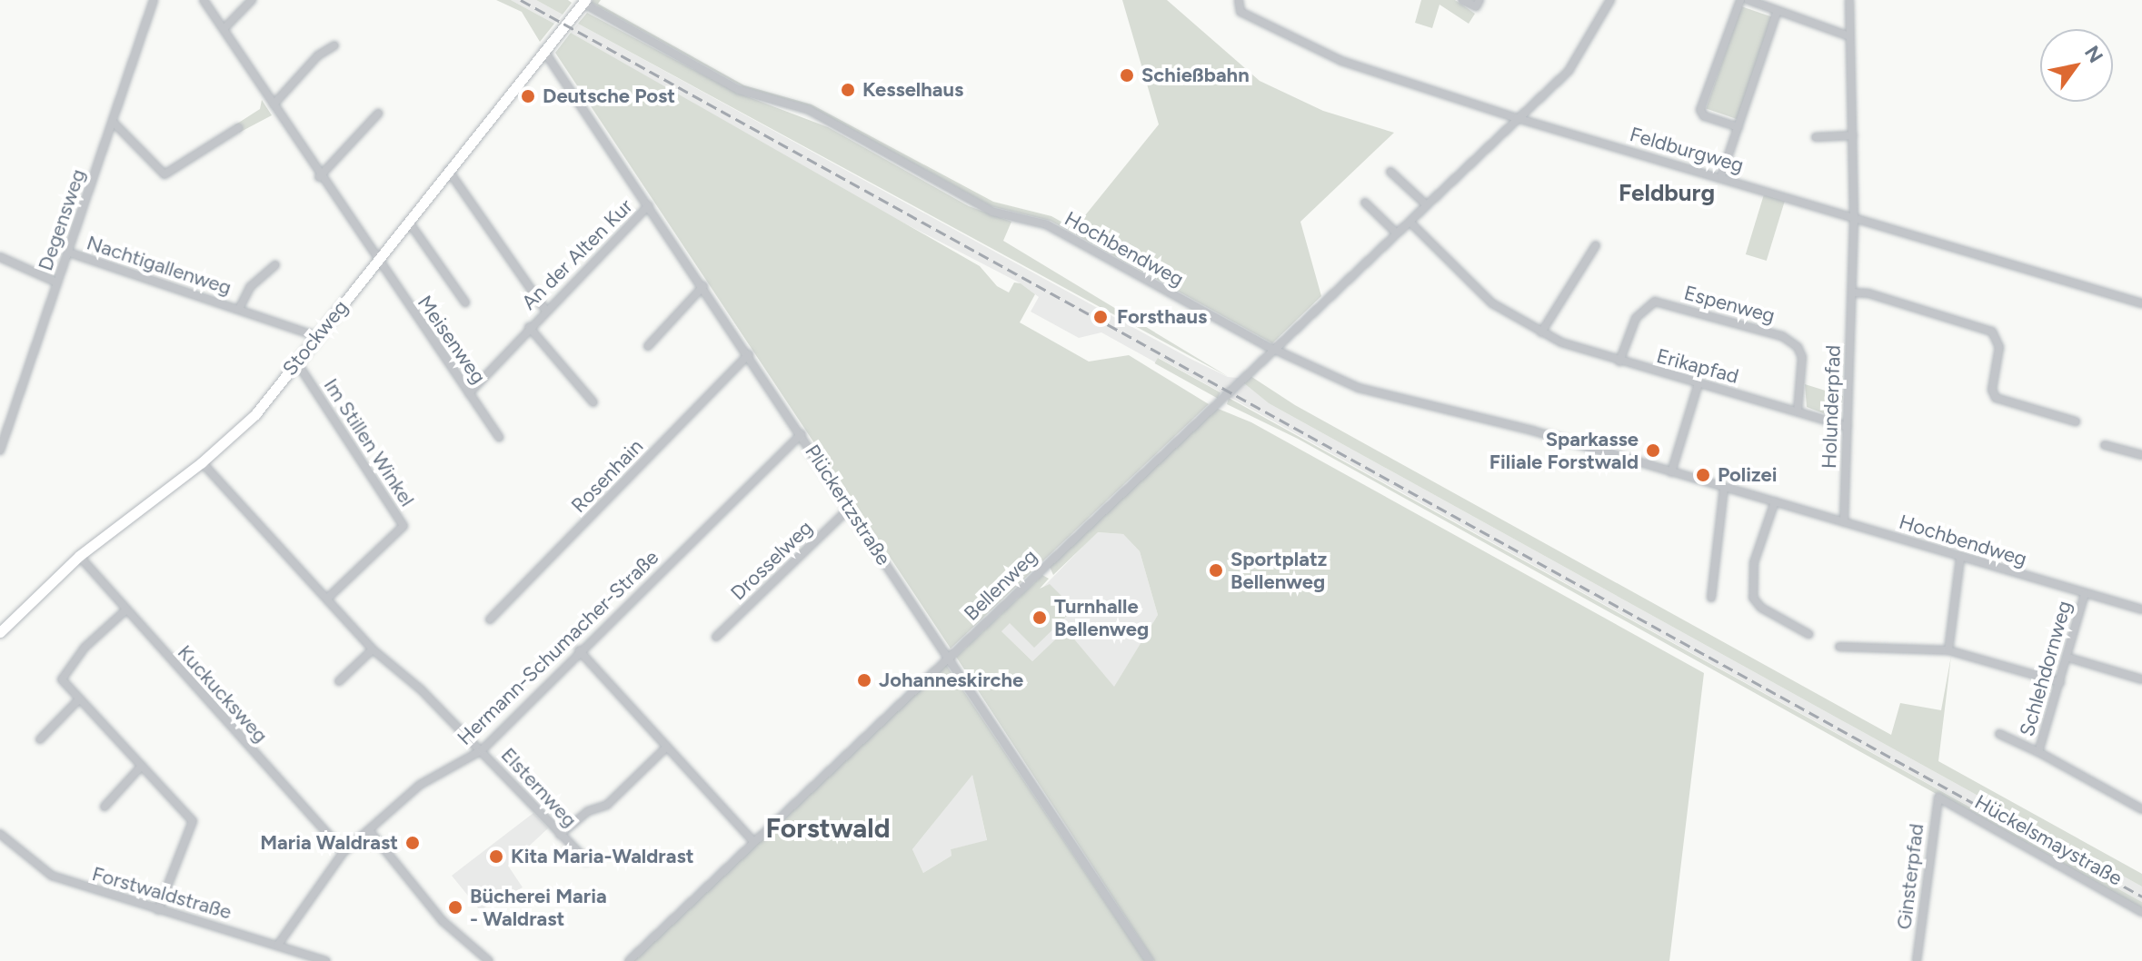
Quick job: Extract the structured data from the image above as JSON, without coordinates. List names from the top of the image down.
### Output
{
  "streets": {
    "street": [
      "Feldburgweg",
      "Degensweg",
      "Hochbendweg",
      "An der Alten Kur",
      "Nachtigallenweg",
      "Espenweg",
      "Stockweg",
      "Meisenweg",
      "Erikapfad",
      "Holunderpfad",
      "Im Stillen Winkel",
      "Rosenhain",
      "Plückertzstraße",
      "Drosselweg",
      "Bellenweg",
      "Hermann-Schumacher-Straße",
      "Schlehdornweg",
      "Kuckucksweg",
      "Elsternweg",
      "Hückelsmaystraße",
      "Ginsterpfad",
      "Forstwaldstraße"
    ]
  },
  "crossings": [
    ["Feldburgweg", "Holunderpfad"],
    ["Feldburgweg", "Bellenweg"],
    ["Degensweg", "Nachtigallenweg"],
    ["Hochbendweg", "Stockweg"],
    ["Hochbendweg", "Holunderpfad"],
    ["Hochbendweg", "Bellenweg"],
    ["Hochbendweg", "Schlehdornweg"],
    ["An der Alten Kur", "Meisenweg"],
    ["An der Alten Kur", "Plückertzstraße"],
    ["Nachtigallenweg", "Stockweg"],
    ["Espenweg", "Erikapfad"],
    ["Stockweg", "Meisenweg"],
    ["Stockweg", "Im Stillen Winkel"],
    ["Stockweg", "Plückertzstraße"],
    ["Stockweg", "Kuckucksweg"],
    ["Stockweg", "Elsternweg"],
    ["Erikapfad", "Holunderpfad"],
    ["Erikapfad", "Bellenweg"],
    ["Im Stillen Winkel", "Elsternweg"],
    ["Rosenhain", "Plückertzstraße"],
    ["Plückertzstraße", "Drosselweg"],
    ["Plückertzstraße", "Bellenweg"],
    ["Plückertzstraße", "Hermann-Schumacher-Straße"],
    ["Hermann-Schumacher-Straße", "Kuckucksweg"],
    ["Hermann-Schumacher-Straße", "Elsternweg"],
    ["Hermann-Schumacher-Straße", "Forstwaldstraße"],
    ["Hückelsmaystraße", "Ginsterpfad"]
  ],
  "districts": ["Feldburg", "Forstwald"],
  "places": [
    "Schießbahn",
    "Kesselhaus",
    "Deutsche Post",
    "Forsthaus",
    "Sparkasse Filiale Forstwald",
    "Polizei",
    "Sportplatz Bellenweg",
    "Turnhalle Bellenweg",
    "Johanneskirche",
    "Maria Waldrast",
    "Kita Maria-Waldrast",
    "Bücherei Maria - Waldrast"
  ],
  "north": "top right"
}
